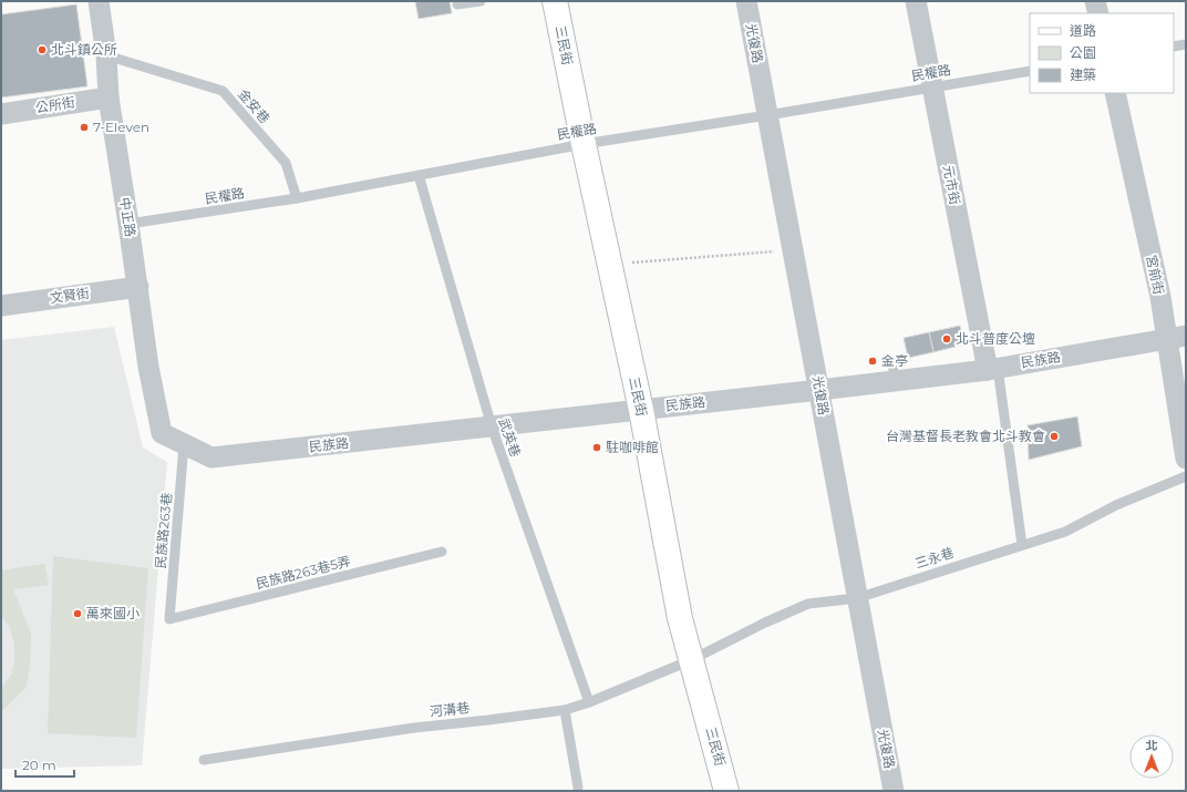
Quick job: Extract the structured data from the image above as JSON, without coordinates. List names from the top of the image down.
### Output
{
  "streets": {
    "street": [
      "光復路",
      "三民街",
      "公所街",
      "元市街",
      "中正路",
      "宮前街",
      "文賢街",
      "民族路"
    ],
    "lane": [
      "民權路",
      "金安巷",
      "武英巷",
      "民族路263巷",
      "三永巷",
      "民族路263巷5弄",
      "河溝巷"
    ]
  },
  "crossings": [
    ["光復路", "民權路"],
    ["光復路", "民族路"],
    ["光復路", "三永巷"],
    ["三民街", "民權路"],
    ["三民街", "民族路"],
    ["三民街", "三永巷"],
    ["三民街", "河溝巷"],
    ["民權路", "金安巷"],
    ["民權路", "元市街"],
    ["民權路", "中正路"],
    ["民權路", "武英巷"],
    ["公所街", "中正路"],
    ["金安巷", "中正路"],
    ["元市街", "民族路"],
    ["元市街", "三永巷"],
    ["中正路", "文賢街"],
    ["中正路", "民族路"],
    ["宮前街", "民族路"],
    ["民族路", "武英巷"],
    ["民族路", "民族路263巷"],
    ["武英巷", "河溝巷"],
    ["民族路263巷", "民族路263巷5弄"],
    ["三永巷", "河溝巷"]
  ],
  "places": [
    "北斗鎮公所",
    "7-Eleven",
    "北斗普度公壇",
    "金亭",
    "台灣基督長老教會北斗教會",
    "駐咖啡館",
    "萬來國小"
  ],
  "legend": ["道路", "公園", "建築"],
  "scale_bar": "20 m",
  "north": "top"
}
